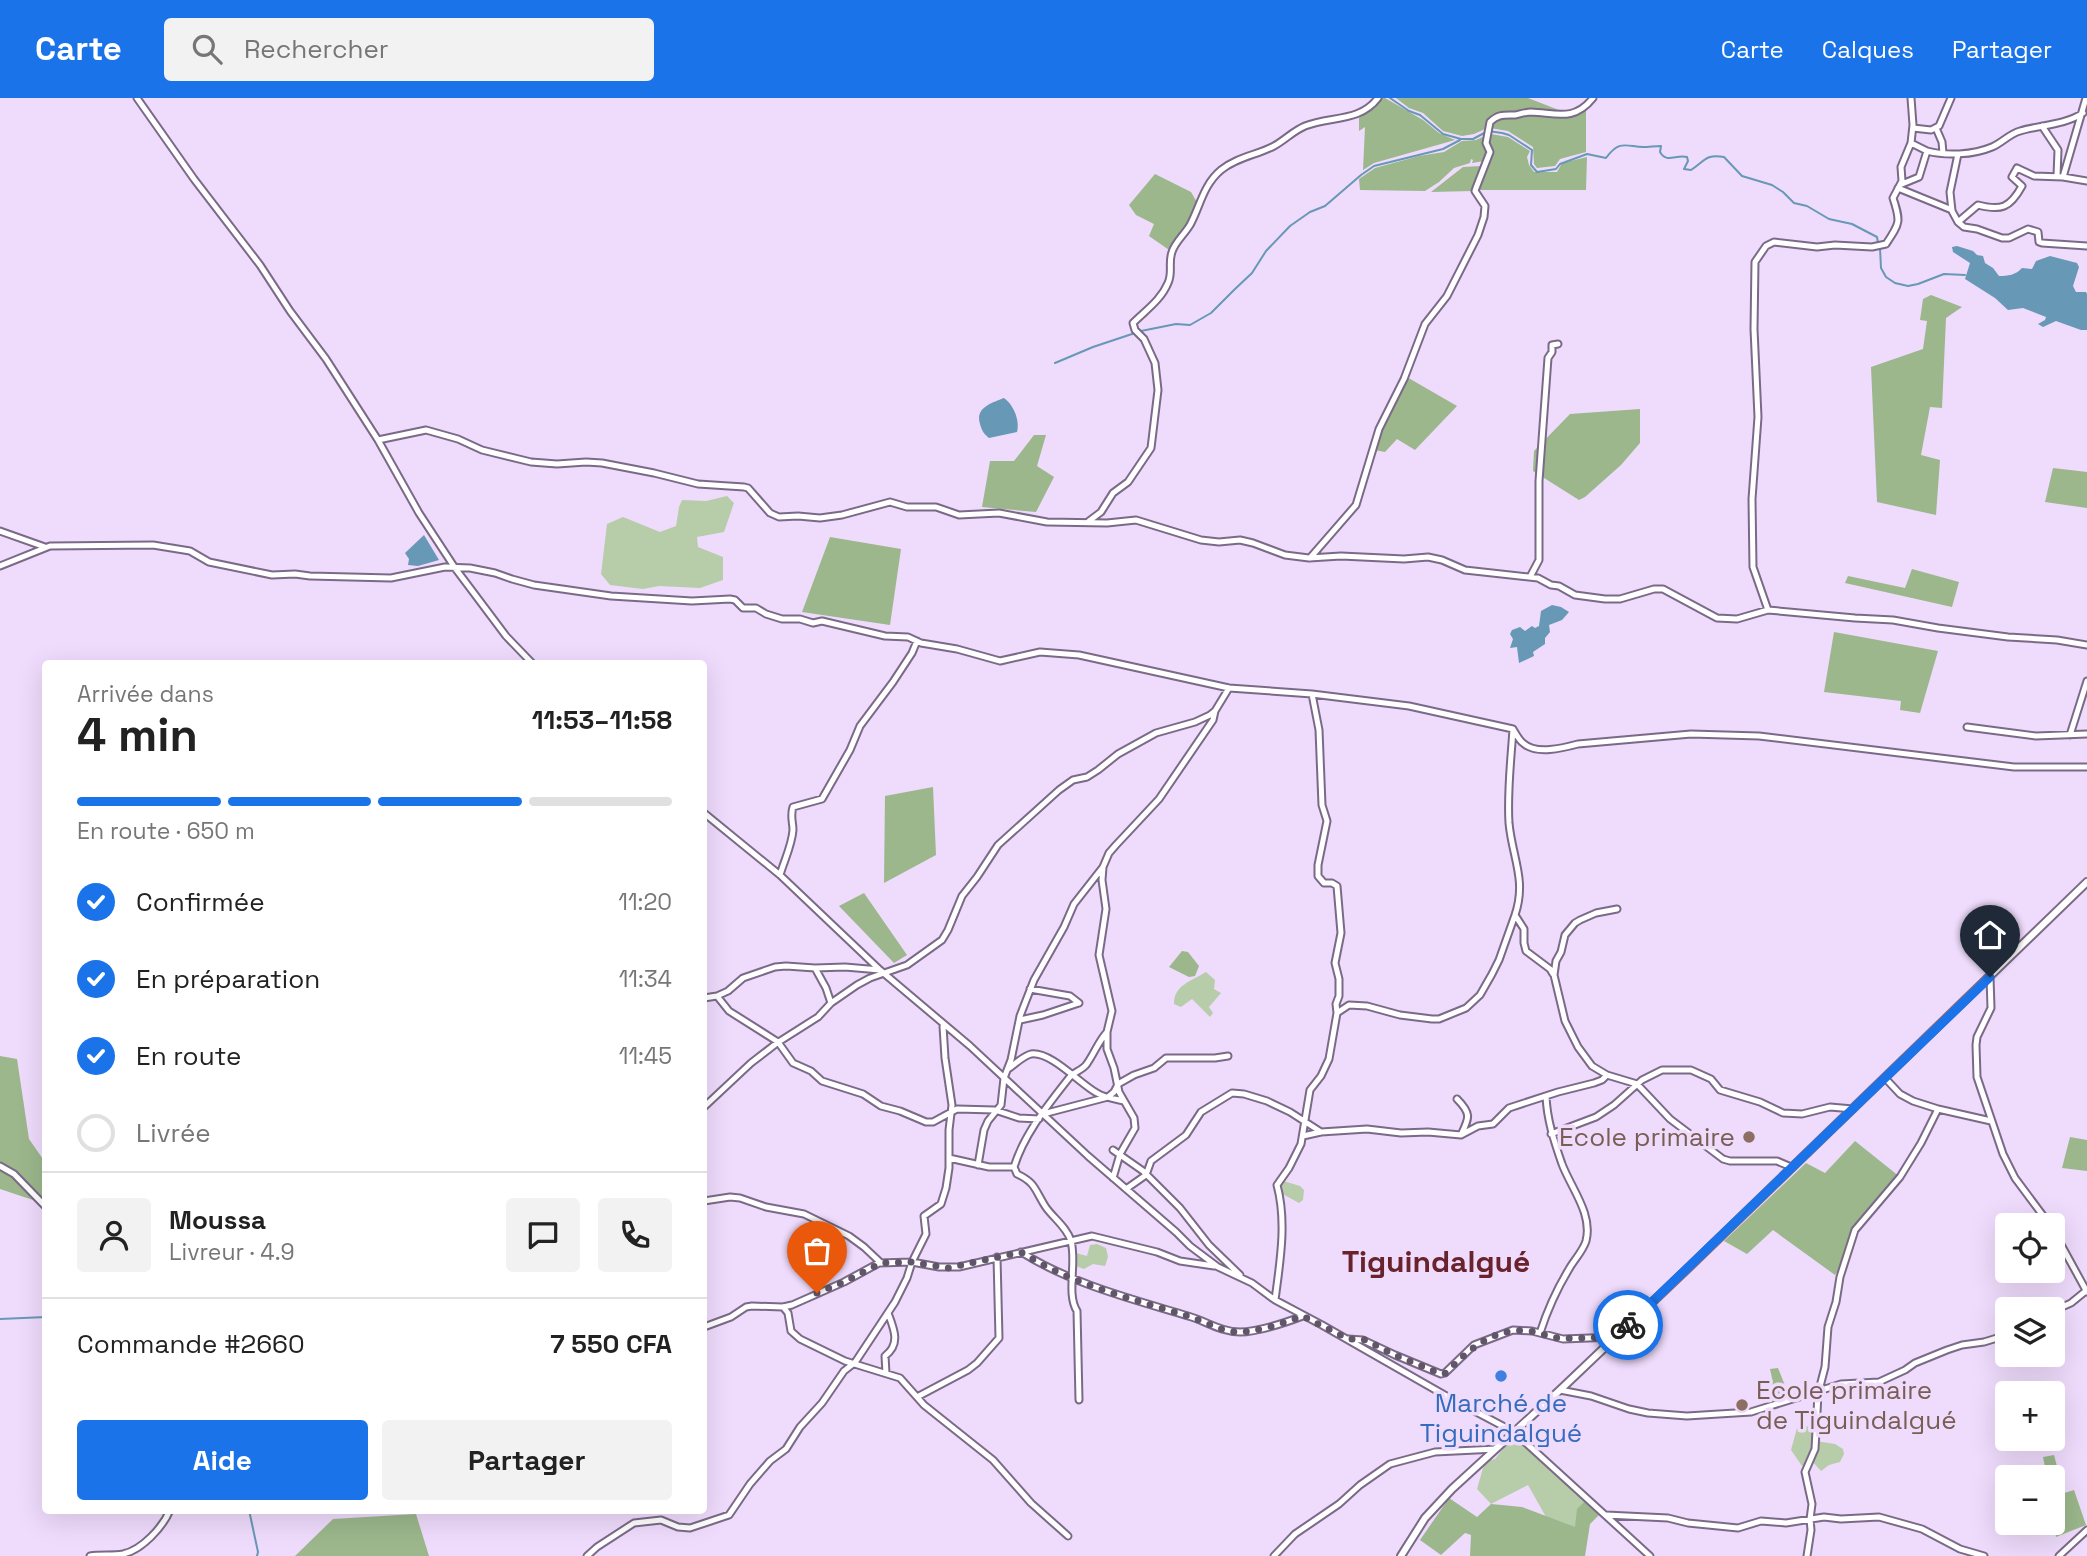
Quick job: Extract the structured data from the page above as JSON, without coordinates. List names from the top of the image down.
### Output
{
  "districts": ["Tiguindalgué"],
  "places": ["Ecole primaire", "Marché de Tiguindalgué", "Ecole primaire de Tiguindalgué"],
  "page": {
    "header": "Carte",
    "search": "Rechercher",
    "nav": ["Carte", "Calques", "Partager"],
    "heading": ["4 min", "Arrivée dans", "11:53–11:58"],
    "panel": [
      "Moussa",
      "Livreur · 4.9",
      "Commande #2660",
      "7 550 CFA"
    ],
    "bar": "En route · 650 m",
    "list": [
      ["Confirmée", "11:20"],
      ["En préparation", "11:34"],
      ["En route", "11:45"],
      "Livrée"
    ],
    "map_buttons": ["+", "−"],
    "buttons": ["Aide", "Partager"]
  }
}
